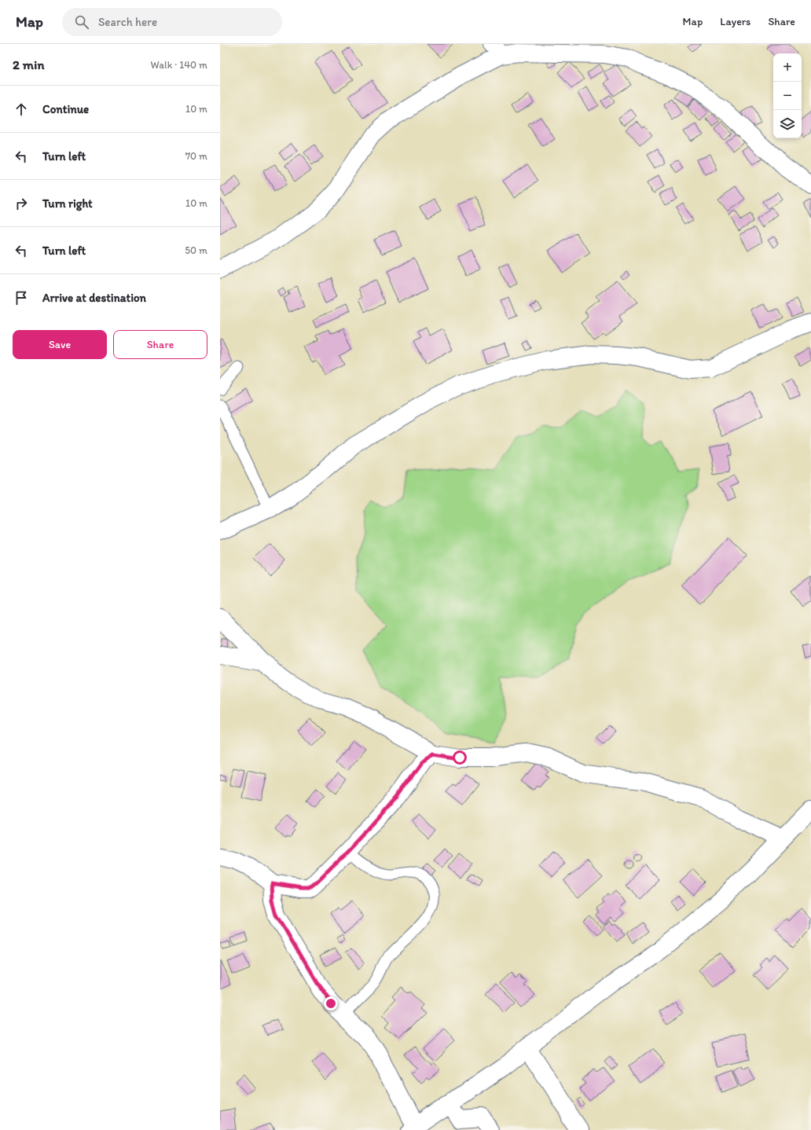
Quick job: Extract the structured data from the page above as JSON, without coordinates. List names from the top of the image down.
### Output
{
  "page": {
    "header": "Map",
    "search": "Search here",
    "nav": ["Map", "Layers", "Share"],
    "heading": ["2 min", "Walk · 140 m"],
    "map_buttons": ["+", "−"],
    "list": [
      ["Continue", "10 m"],
      ["Turn left", "70 m"],
      ["Turn right", "10 m"],
      ["Turn left", "50 m"],
      "Arrive at destination"
    ],
    "buttons": ["Save", "Share"]
  }
}
